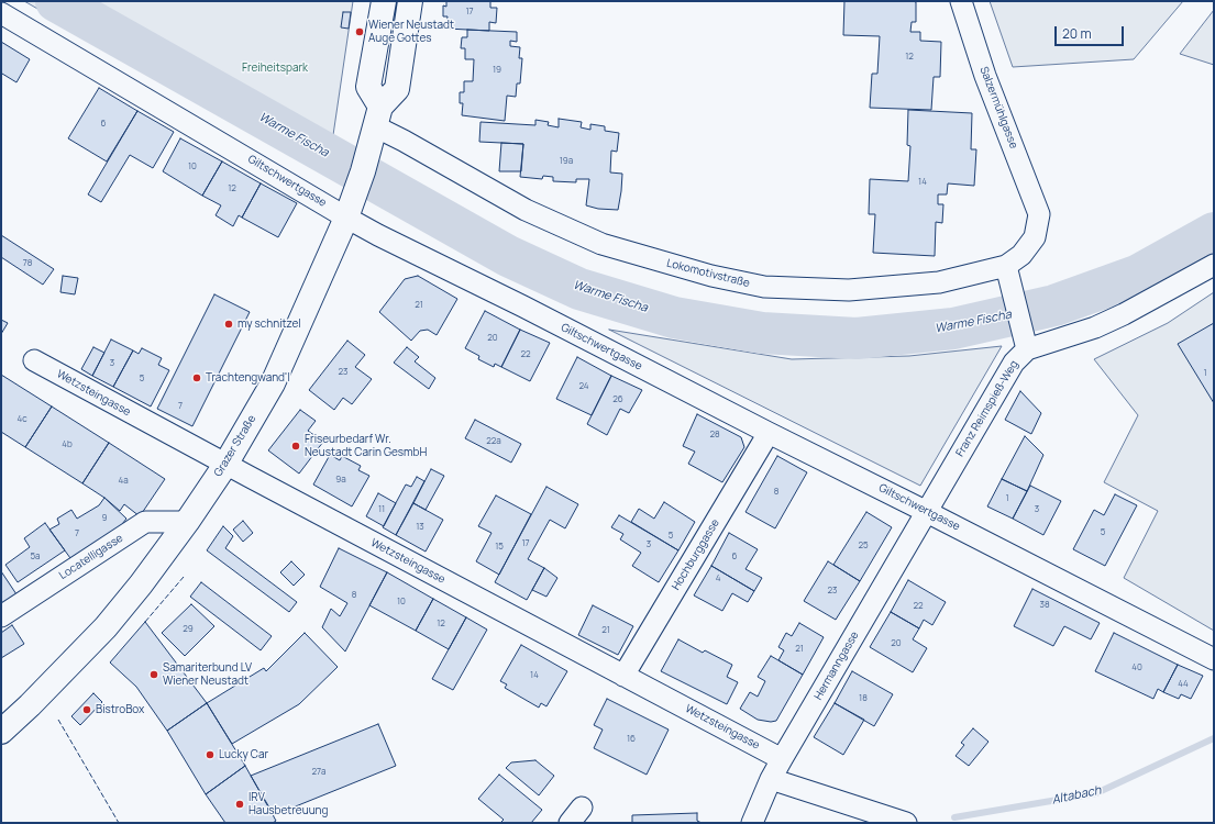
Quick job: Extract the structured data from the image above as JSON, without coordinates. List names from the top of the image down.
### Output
{
  "streets": {
    "main road": ["Grazer Straße"],
    "street": [
      "Salzermühlgasse",
      "Giltschwertgasse",
      "Lokomotivstraße",
      "Wetzsteingasse",
      "Franz Reimspieß-Weg",
      "Hochburggasse",
      "Locatelligasse",
      "Hermanngasse"
    ]
  },
  "crossings": [
    ["Salzermühlgasse", "Lokomotivstraße"],
    ["Giltschwertgasse", "Franz Reimspieß-Weg"],
    ["Giltschwertgasse", "Grazer Straße"],
    ["Giltschwertgasse", "Hochburggasse"],
    ["Giltschwertgasse", "Hermanngasse"],
    ["Lokomotivstraße", "Grazer Straße"],
    ["Wetzsteingasse", "Grazer Straße"],
    ["Wetzsteingasse", "Hochburggasse"],
    ["Wetzsteingasse", "Hermanngasse"],
    ["Franz Reimspieß-Weg", "Hermanngasse"],
    ["Grazer Straße", "Locatelligasse"]
  ],
  "water": ["Warme Fischa", "Altabach"],
  "parks": ["Freiheitspark"],
  "places": [
    "Wiener Neustadt Auge Gottes",
    "my schnitzel",
    "Trachtengwand'l",
    "Friseurbedarf Wr. Neustadt Carin GesmbH",
    "Samariterbund LV Wiener Neustadt",
    "BistroBox",
    "Lucky Car",
    "IRV Hausbetreuung"
  ],
  "house_numbers": [
    "17",
    "12",
    "19",
    "6",
    "19a",
    "10",
    "14",
    "12",
    "78",
    "21",
    "20",
    "22",
    "3",
    "23",
    "1",
    "5",
    "24",
    "26",
    "7",
    "4c",
    "28",
    "22a",
    "4b",
    "9a",
    "4a",
    "8",
    "1",
    "11",
    "3",
    "9",
    "13",
    "5",
    "7",
    "5",
    "17",
    "3",
    "25",
    "15",
    "5a",
    "6",
    "4",
    "23",
    "8",
    "10",
    "38",
    "22",
    "12",
    "29",
    "21",
    "20",
    "21",
    "40",
    "14",
    "44",
    "18",
    "16",
    "27a"
  ],
  "scale_bar": "20 m"
}
